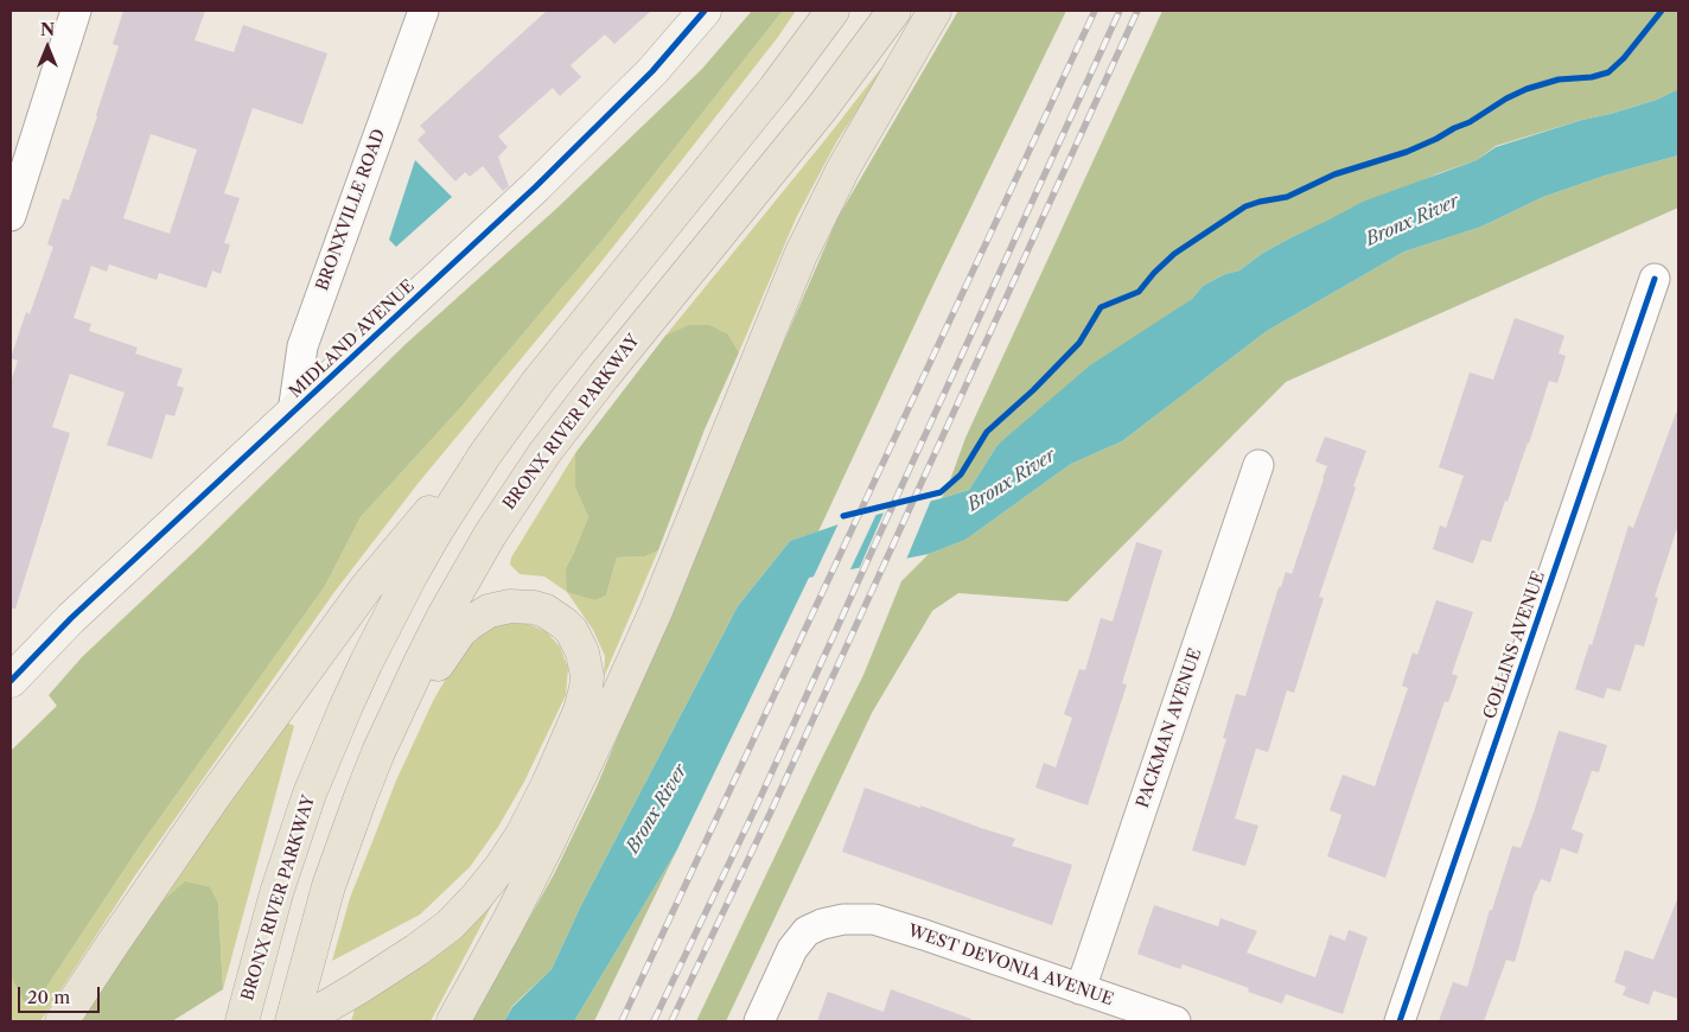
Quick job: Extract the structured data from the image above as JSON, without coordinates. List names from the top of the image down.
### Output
{
  "streets": {
    "highway": ["BRONX RIVER PARKWAY"],
    "street": [
      "BRONXVILLE ROAD",
      "MIDLAND AVENUE",
      "COLLINS AVENUE",
      "PACKMAN AVENUE",
      "WEST DEVONIA AVENUE"
    ]
  },
  "crossings": [
    ["BRONXVILLE ROAD", "MIDLAND AVENUE"],
    ["PACKMAN AVENUE", "WEST DEVONIA AVENUE"]
  ],
  "water": ["Bronx River"],
  "scale_bar": "20 m",
  "north": "top"
}
